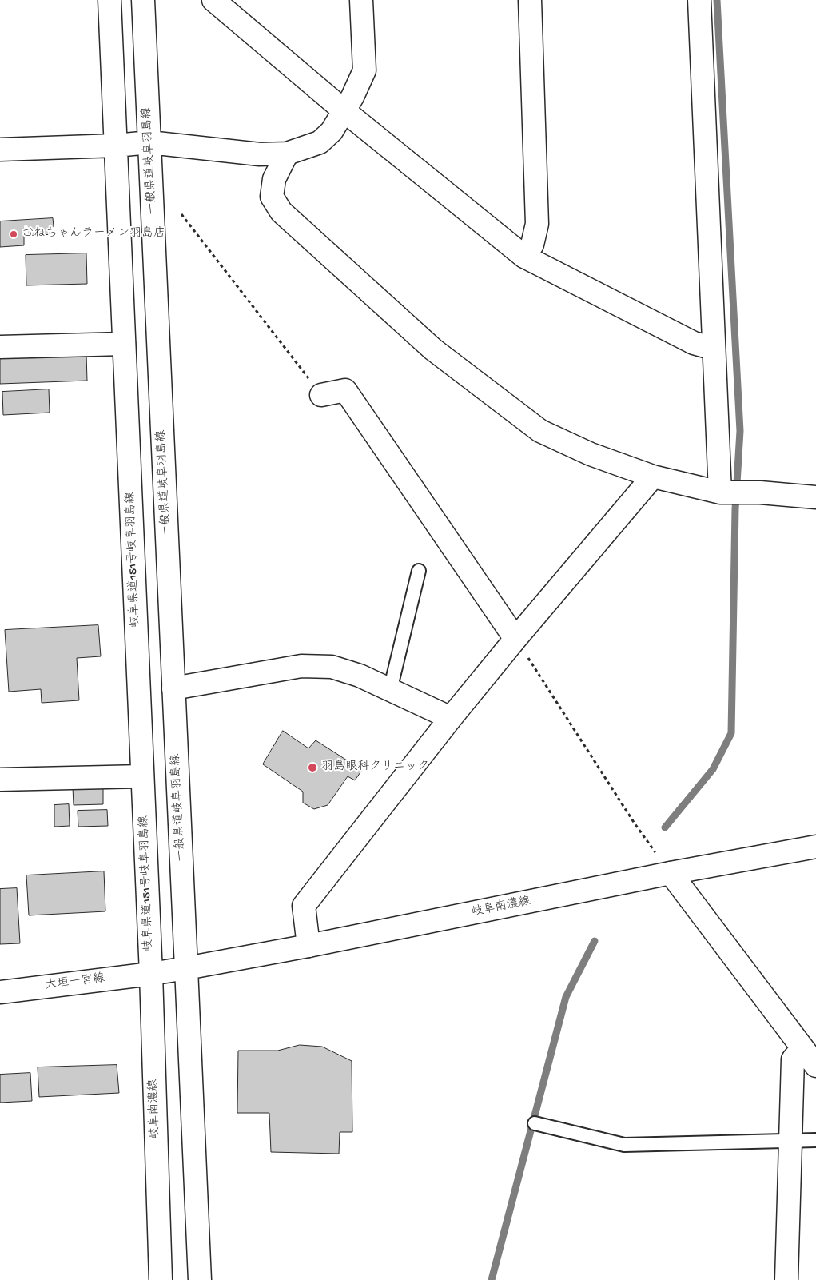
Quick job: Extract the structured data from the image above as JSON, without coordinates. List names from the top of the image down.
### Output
{
  "streets": {
    "street": [
      "一般県道岐阜羽島線",
      "岐阜県道151号岐阜羽島線",
      "岐阜南濃線",
      "大垣一宮線"
    ]
  },
  "crossings": [
    ["一般県道岐阜羽島線", "岐阜南濃線"],
    ["岐阜県道151号岐阜羽島線", "岐阜南濃線"],
    ["岐阜県道151号岐阜羽島線", "大垣一宮線"],
    ["岐阜南濃線", "大垣一宮線"]
  ],
  "places": ["むねちゃんラーメン羽島店", "羽島眼科クリニック"]
}
